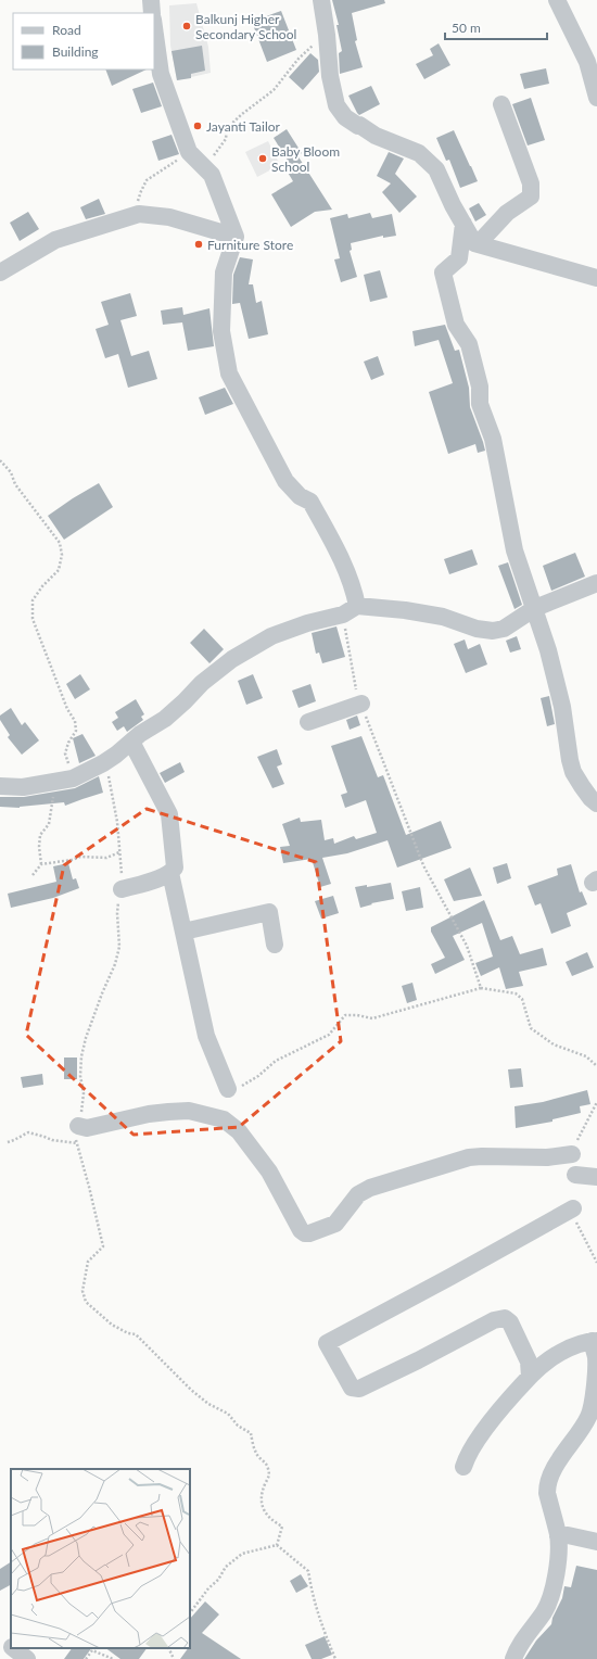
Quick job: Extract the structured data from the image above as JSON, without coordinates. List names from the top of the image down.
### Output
{
  "places": [
    "Balkunj Higher Secondary School",
    "Jayanti Tailor",
    "Baby Bloom School",
    "Furniture Store"
  ],
  "legend": ["Road", "Building"],
  "scale_bar": "50 m"
}
